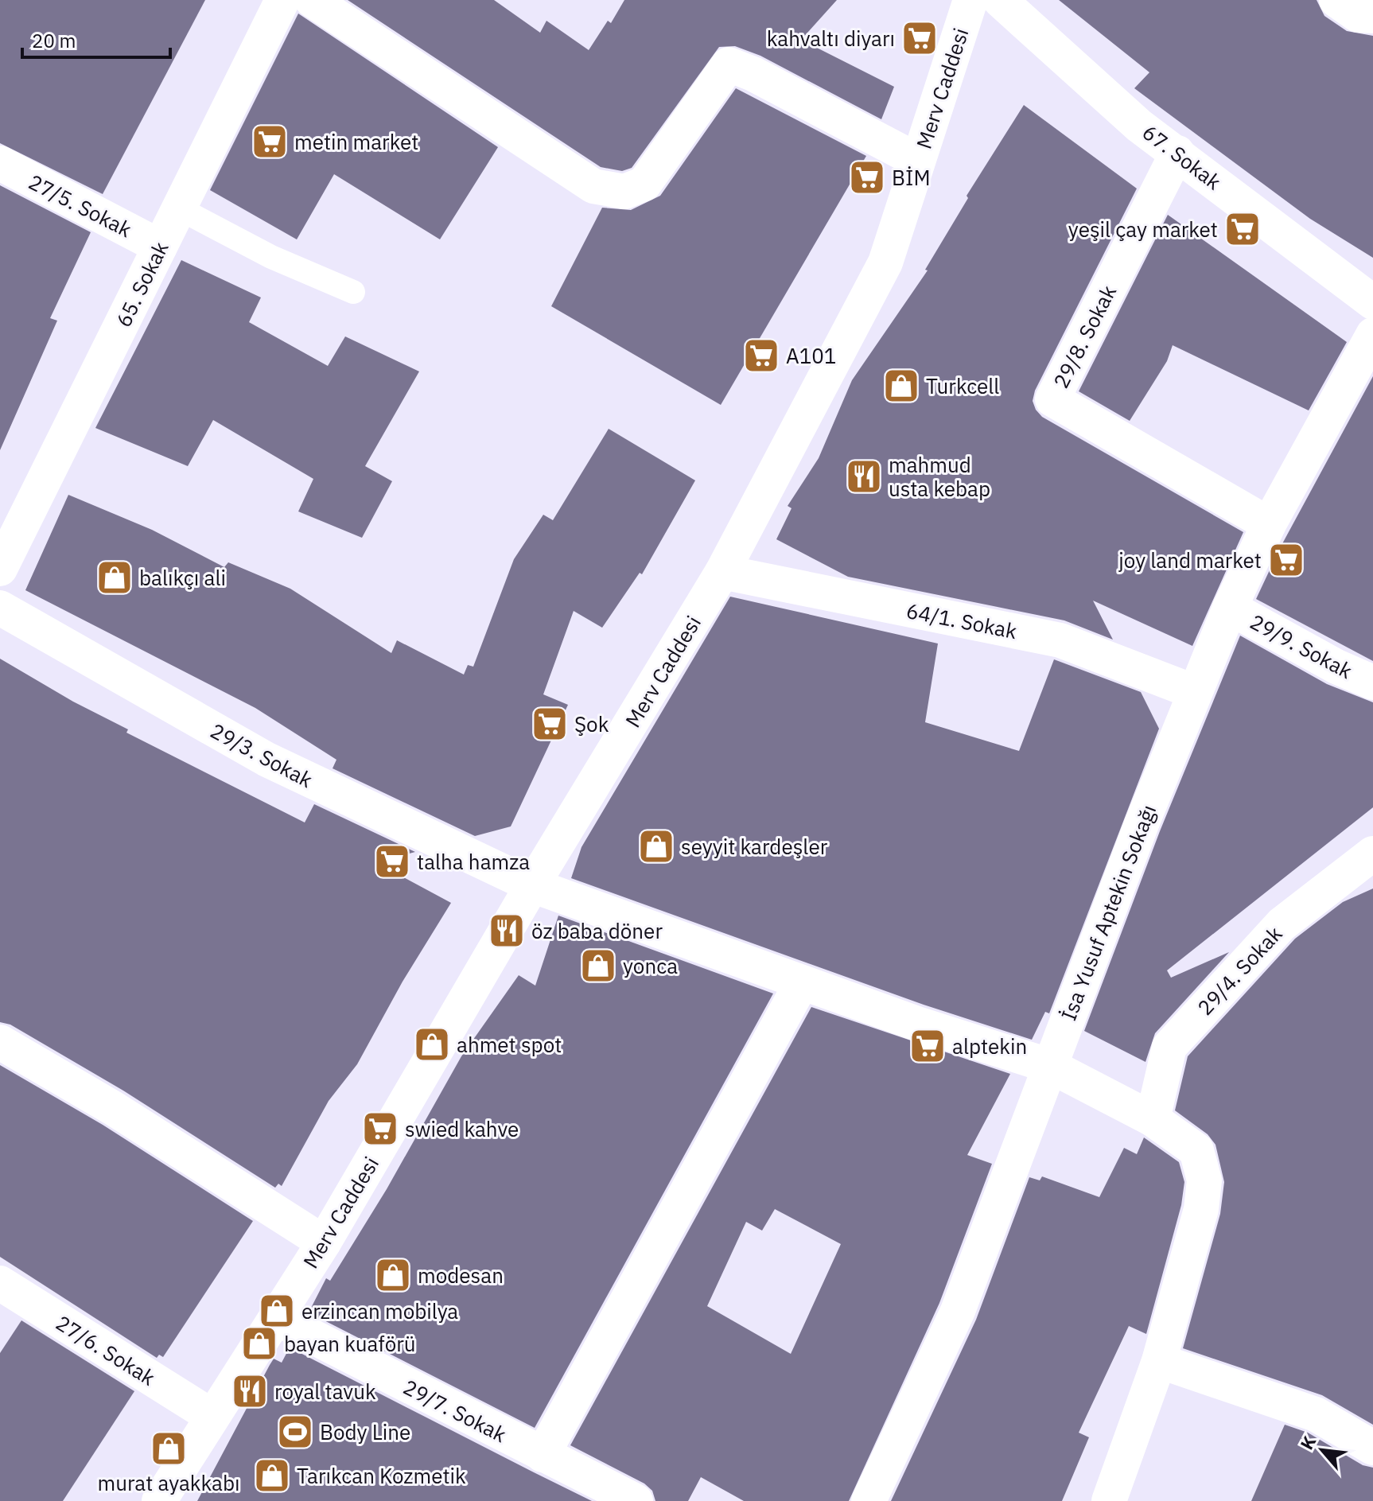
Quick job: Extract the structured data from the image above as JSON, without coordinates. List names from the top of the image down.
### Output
{
  "streets": {
    "street": [
      "Merv Caddesi",
      "67. Sokak",
      "27/5. Sokak",
      "65. Sokak",
      "29/8. Sokak",
      "64/1. Sokak",
      "29/9. Sokak",
      "29/3. Sokak",
      "İsa Yusuf Aptekin Sokağı",
      "29/4. Sokak",
      "27/6. Sokak",
      "29/7. Sokak"
    ]
  },
  "crossings": [
    ["Merv Caddesi", "64/1. Sokak"],
    ["Merv Caddesi", "29/3. Sokak"],
    ["Merv Caddesi", "27/6. Sokak"],
    ["Merv Caddesi", "29/7. Sokak"],
    ["67. Sokak", "29/8. Sokak"],
    ["27/5. Sokak", "65. Sokak"],
    ["29/8. Sokak", "İsa Yusuf Aptekin Sokağı"],
    ["64/1. Sokak", "İsa Yusuf Aptekin Sokağı"],
    ["29/9. Sokak", "İsa Yusuf Aptekin Sokağı"],
    ["29/3. Sokak", "İsa Yusuf Aptekin Sokağı"],
    ["29/3. Sokak", "29/4. Sokak"]
  ],
  "places": {
    "supermarket": [
      "kahvaltı diyarı",
      "metin market",
      "BİM",
      "yeşil çay market",
      "A101",
      "joy land market",
      "Şok",
      "talha hamza",
      "alptekin",
      "swied kahve"
    ],
    "shop": [
      "Turkcell",
      "balıkçı ali",
      "seyyit kardeşler",
      "yonca",
      "ahmet spot",
      "modesan",
      "erzincan mobilya",
      "bayan kuaförü",
      "murat ayakkabı",
      "Tarıkcan Kozmetik"
    ],
    "restaurant": ["mahmud usta kebap", "öz baba döner", "royal tavuk"],
    "sports": ["Body Line"]
  },
  "scale_bar": "20 m",
  "north": "top left"
}
